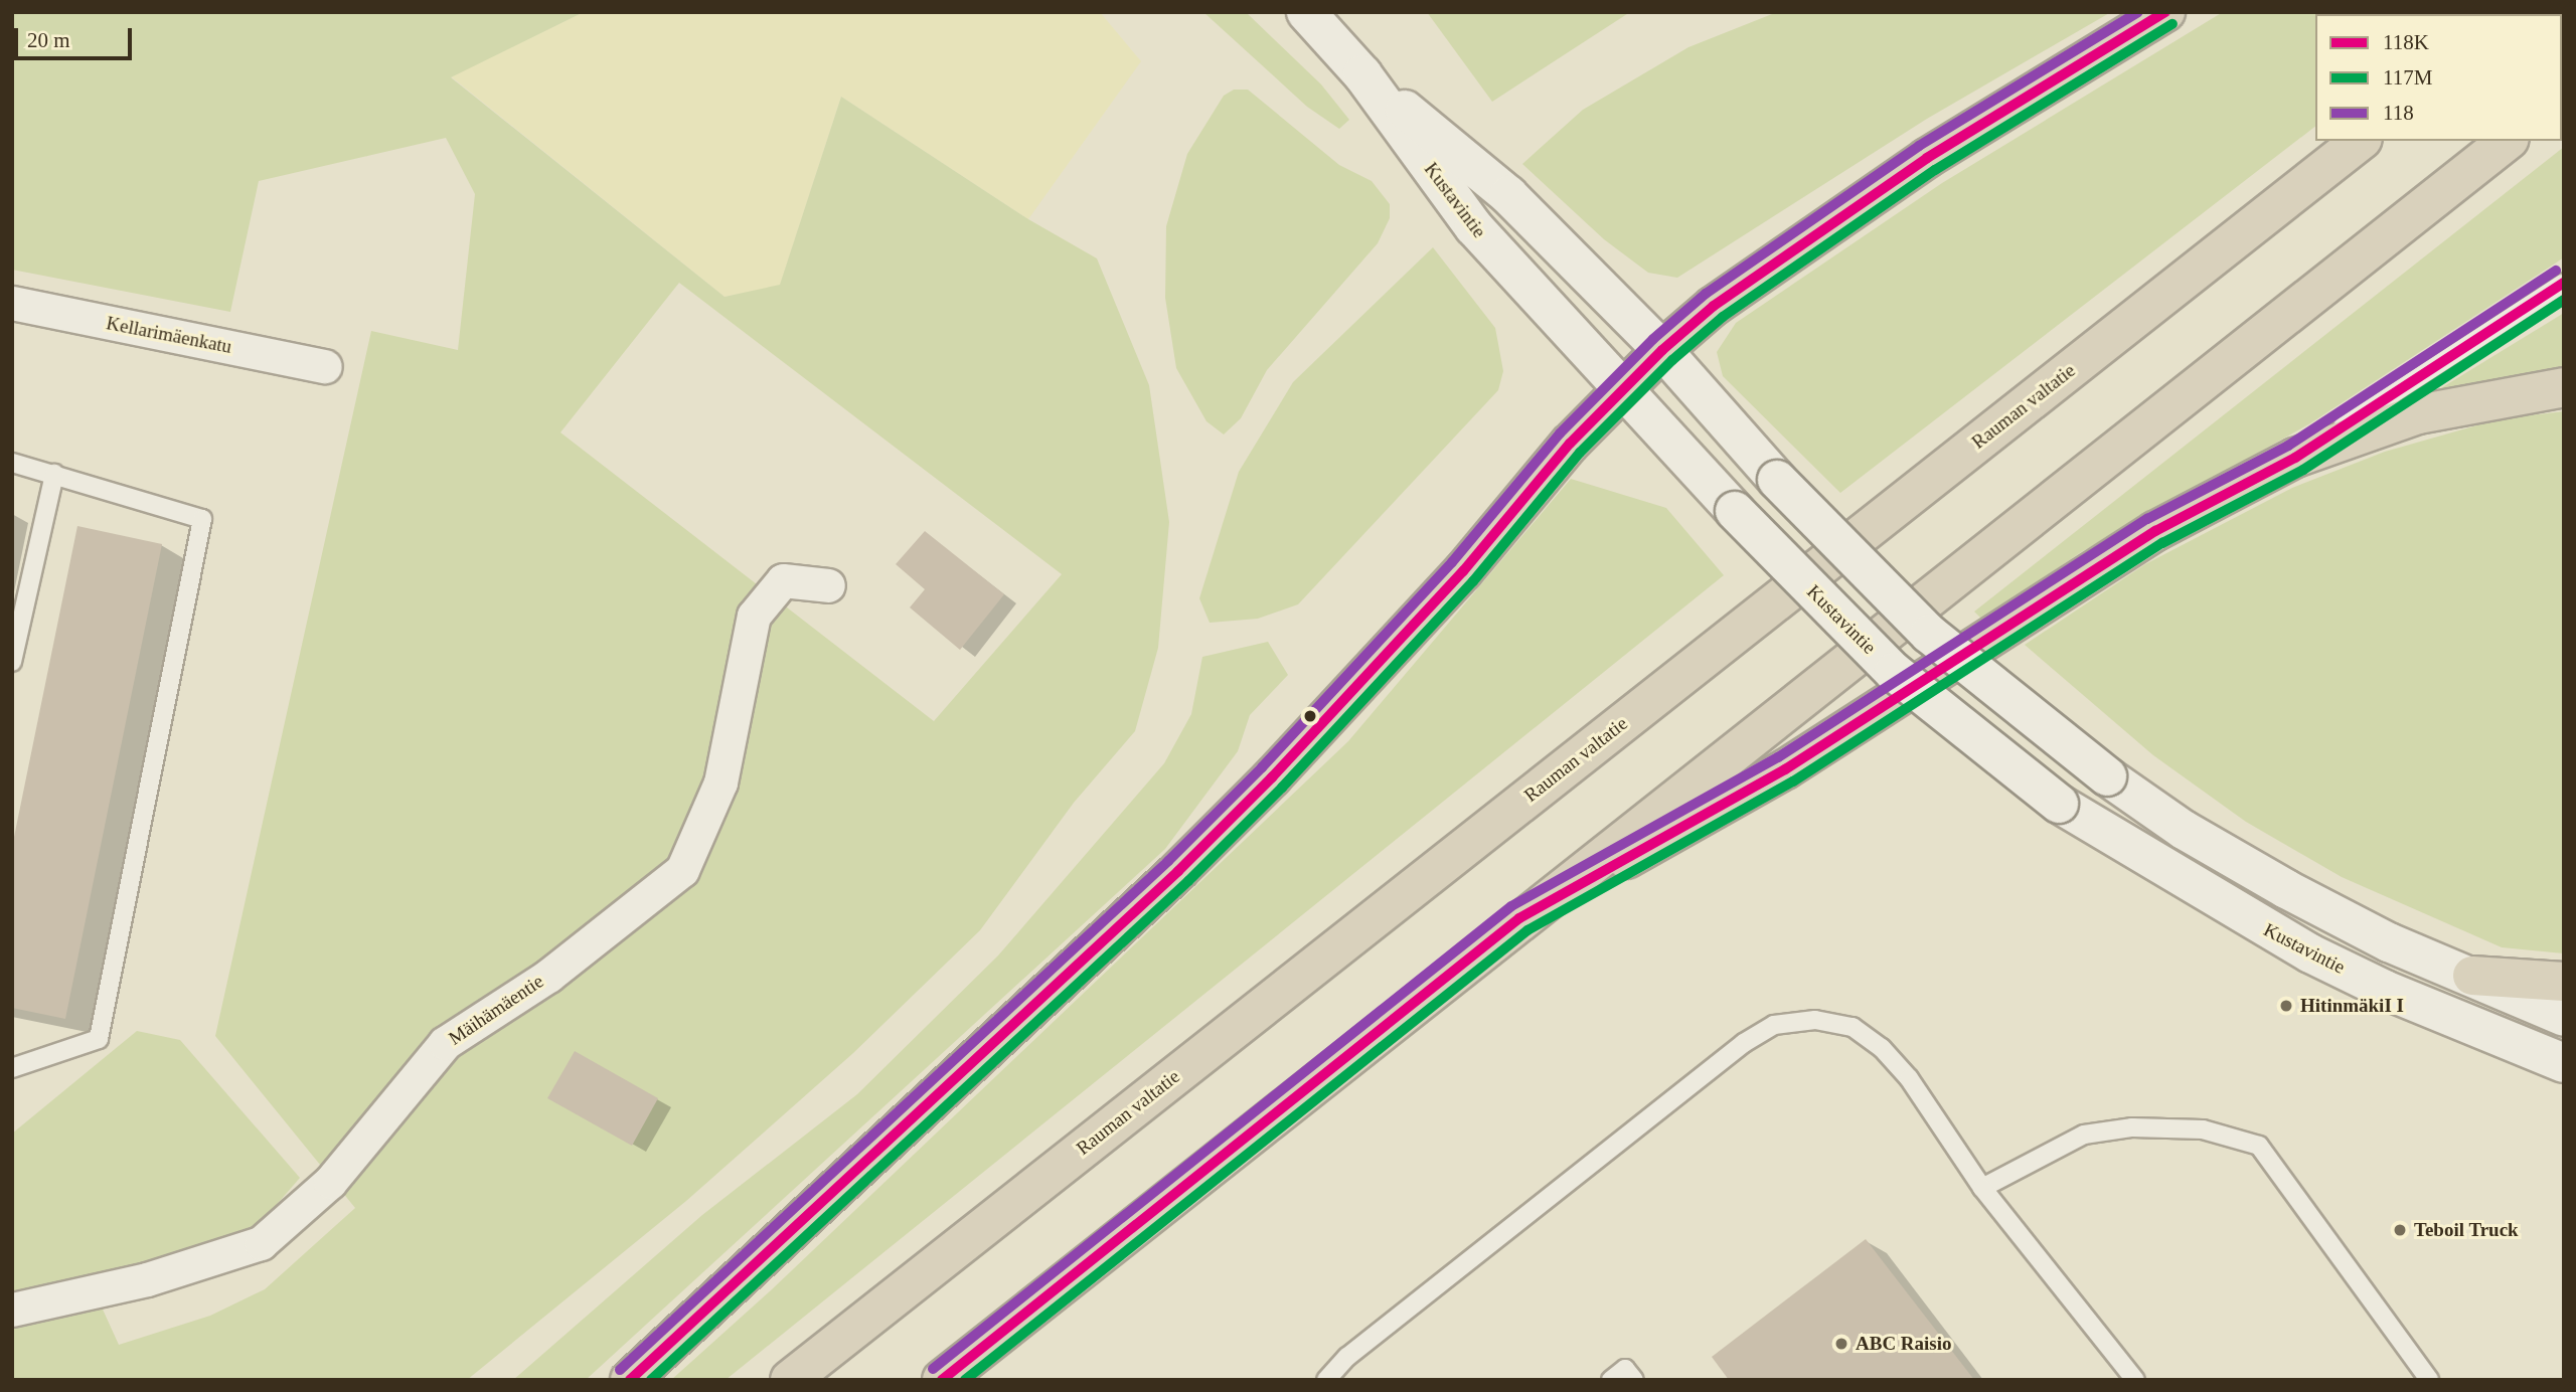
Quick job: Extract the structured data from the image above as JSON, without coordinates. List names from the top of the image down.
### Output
{
  "streets": {
    "highway": ["Rauman valtatie"],
    "main road": ["Kustavintie"],
    "street": ["Kellarimäenkatu", "Mäihämäentie"]
  },
  "places": ["HitinmäkiI I", "Teboil Truck", "ABC Raisio"],
  "lines": ["transit line 118K", "transit line 118", "transit line 117M"],
  "legend": ["118K", "117M", "118"],
  "scale_bar": "20 m"
}
